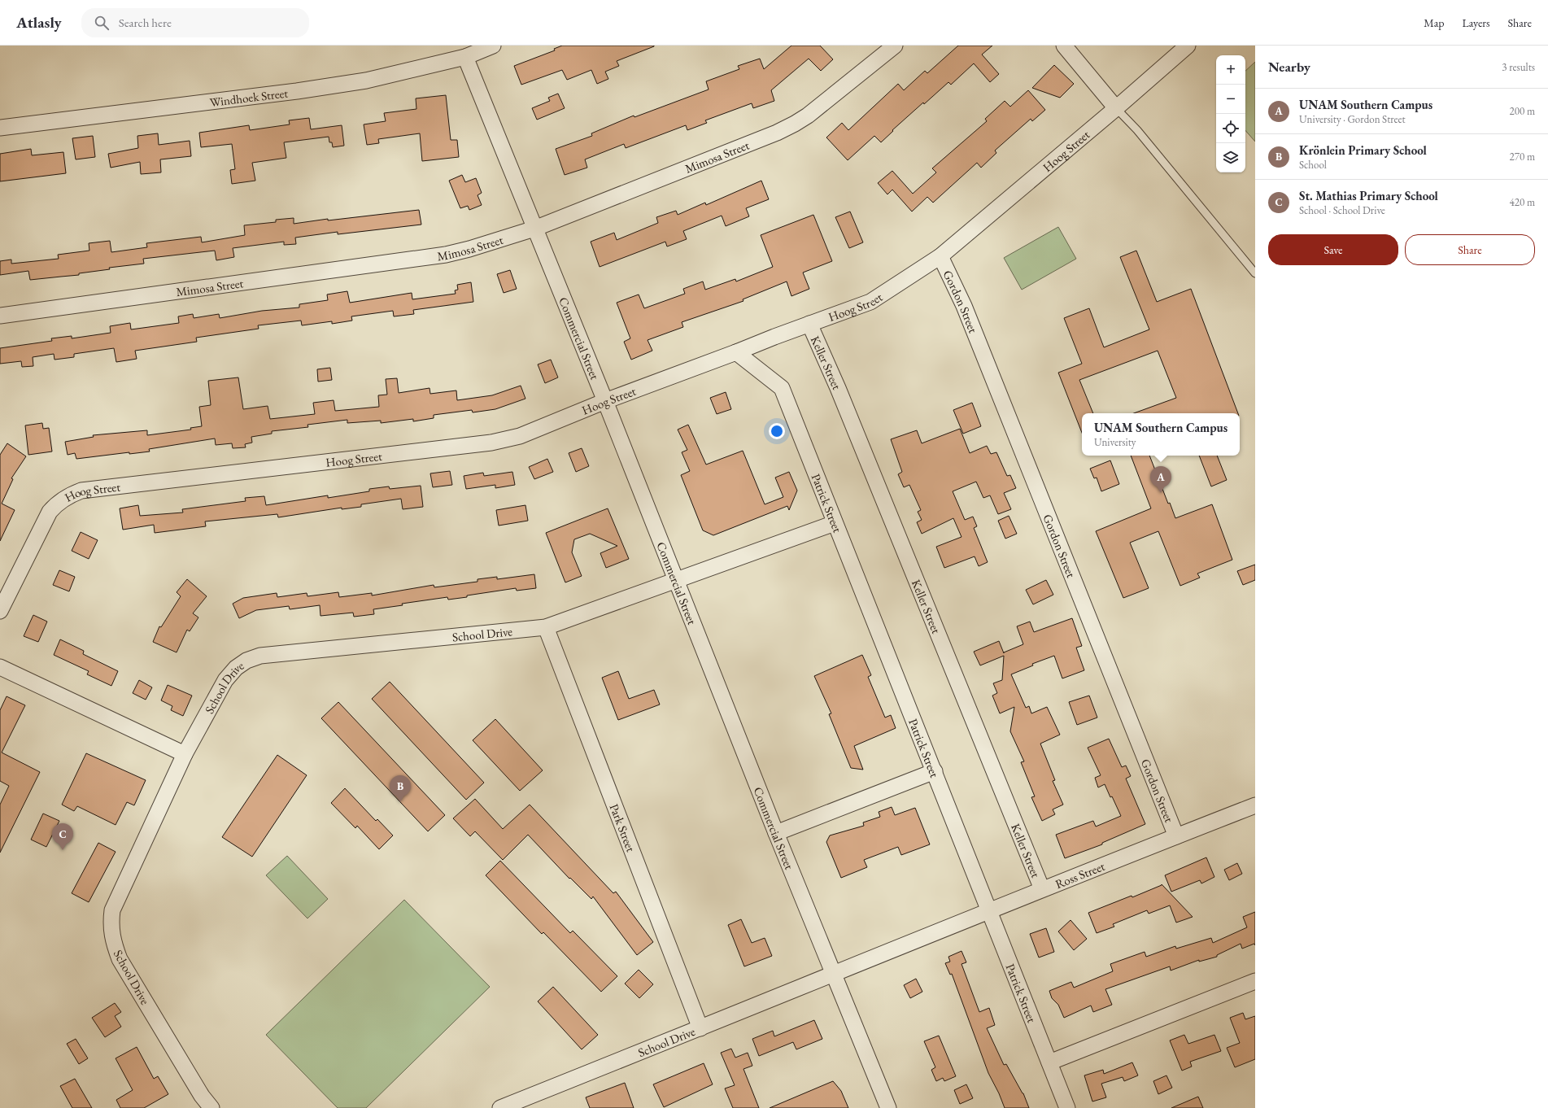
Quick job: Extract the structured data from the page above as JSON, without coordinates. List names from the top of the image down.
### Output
{
  "streets": {
    "street": [
      "Windhoek Street",
      "Hoog Street",
      "Mimosa Street",
      "Gordon Street",
      "Commercial Street",
      "Keller Street",
      "Patrick Street",
      "School Drive",
      "Park Street",
      "Ross Street"
    ]
  },
  "crossings": [
    ["Windhoek Street", "Commercial Street"],
    ["Hoog Street", "Gordon Street"],
    ["Hoog Street", "Commercial Street"],
    ["Hoog Street", "Keller Street"],
    ["Hoog Street", "Patrick Street"],
    ["Mimosa Street", "Commercial Street"],
    ["Gordon Street", "Ross Street"],
    ["Commercial Street", "School Drive"],
    ["Commercial Street", "Ross Street"],
    ["Keller Street", "Ross Street"],
    ["Patrick Street", "School Drive"],
    ["Patrick Street", "Ross Street"],
    ["School Drive", "Park Street"],
    ["School Drive", "Ross Street"]
  ],
  "page": {
    "header": "Atlasly",
    "search": "Search here",
    "nav": ["Map", "Layers", "Share"],
    "heading": ["Nearby", "3 results"],
    "map_buttons": ["+", "−"],
    "list": [
      {
        "mark": "A",
        "name": "UNAM Southern Campus",
        "note": "University · Gordon Street",
        "value": "200 m"
      },
      {
        "mark": "B",
        "name": "Krönlein Primary School",
        "note": "School",
        "value": "270 m"
      },
      {
        "mark": "C",
        "name": "St. Mathias Primary School",
        "note": "School · School Drive",
        "value": "420 m"
      }
    ],
    "buttons": ["Save", "Share"],
    "popup": ["UNAM Southern Campus", "University"],
    "pins": ["A", "B", "C"]
  }
}
